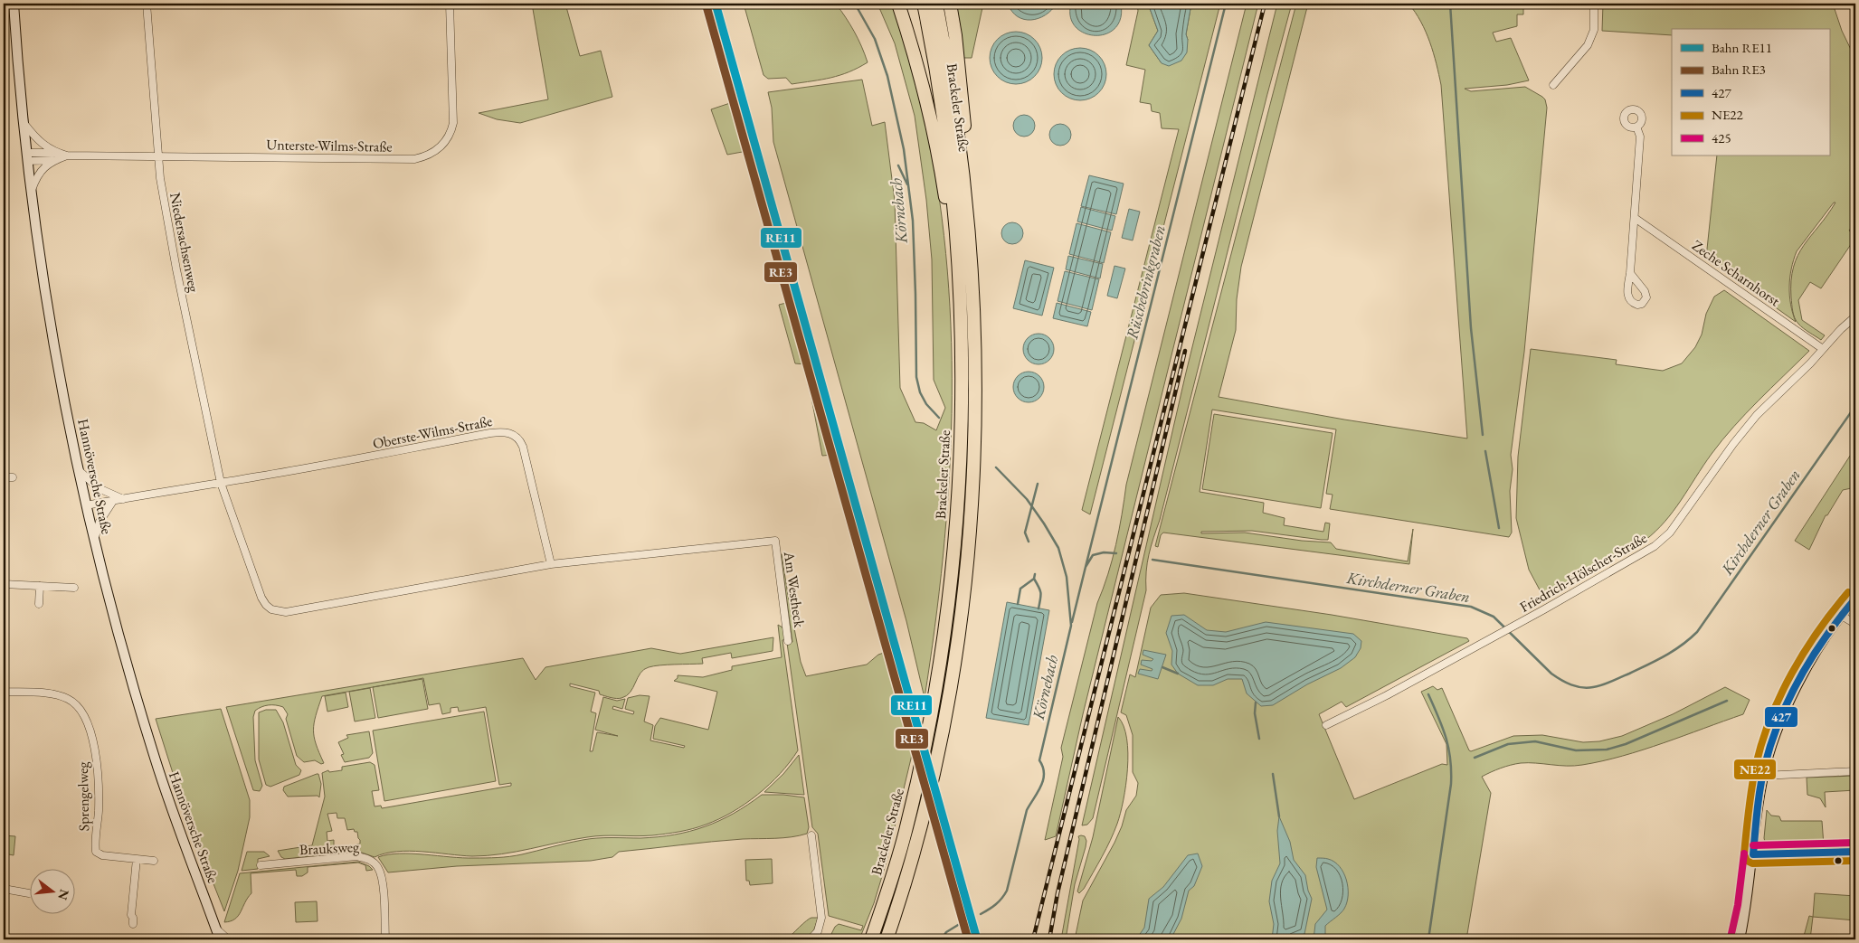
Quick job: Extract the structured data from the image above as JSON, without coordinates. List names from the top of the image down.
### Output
{
  "streets": {
    "highway": ["Brackeler Straße"],
    "main road": ["Hannöversche Straße"],
    "street": [
      "Unterste-Wilms-Straße",
      "Niedersachsenweg",
      "Zeche Scharnhorst",
      "Oberste-Wilms-Straße",
      "Friedrich-Hölscher-Straße",
      "Am Westheck",
      "Sprengelweg",
      "Brauksweg"
    ]
  },
  "crossings": [
    ["Unterste-Wilms-Straße", "Niedersachsenweg"],
    ["Unterste-Wilms-Straße", "Hannöversche Straße"],
    ["Niedersachsenweg", "Oberste-Wilms-Straße"],
    ["Zeche Scharnhorst", "Friedrich-Hölscher-Straße"],
    ["Oberste-Wilms-Straße", "Hannöversche Straße"],
    ["Oberste-Wilms-Straße", "Am Westheck"]
  ],
  "water": ["Körnebach", "Rüschebrinkgraben", "Kirchderner Graben"],
  "lines": [
    "rail line RE11",
    "rail line RE3",
    "transit line NE22",
    "transit line 427",
    "transit line 425"
  ],
  "legend": [
    "Bahn RE11",
    "Bahn RE3",
    "427",
    "NE22",
    "425"
  ],
  "north": "right"
}
